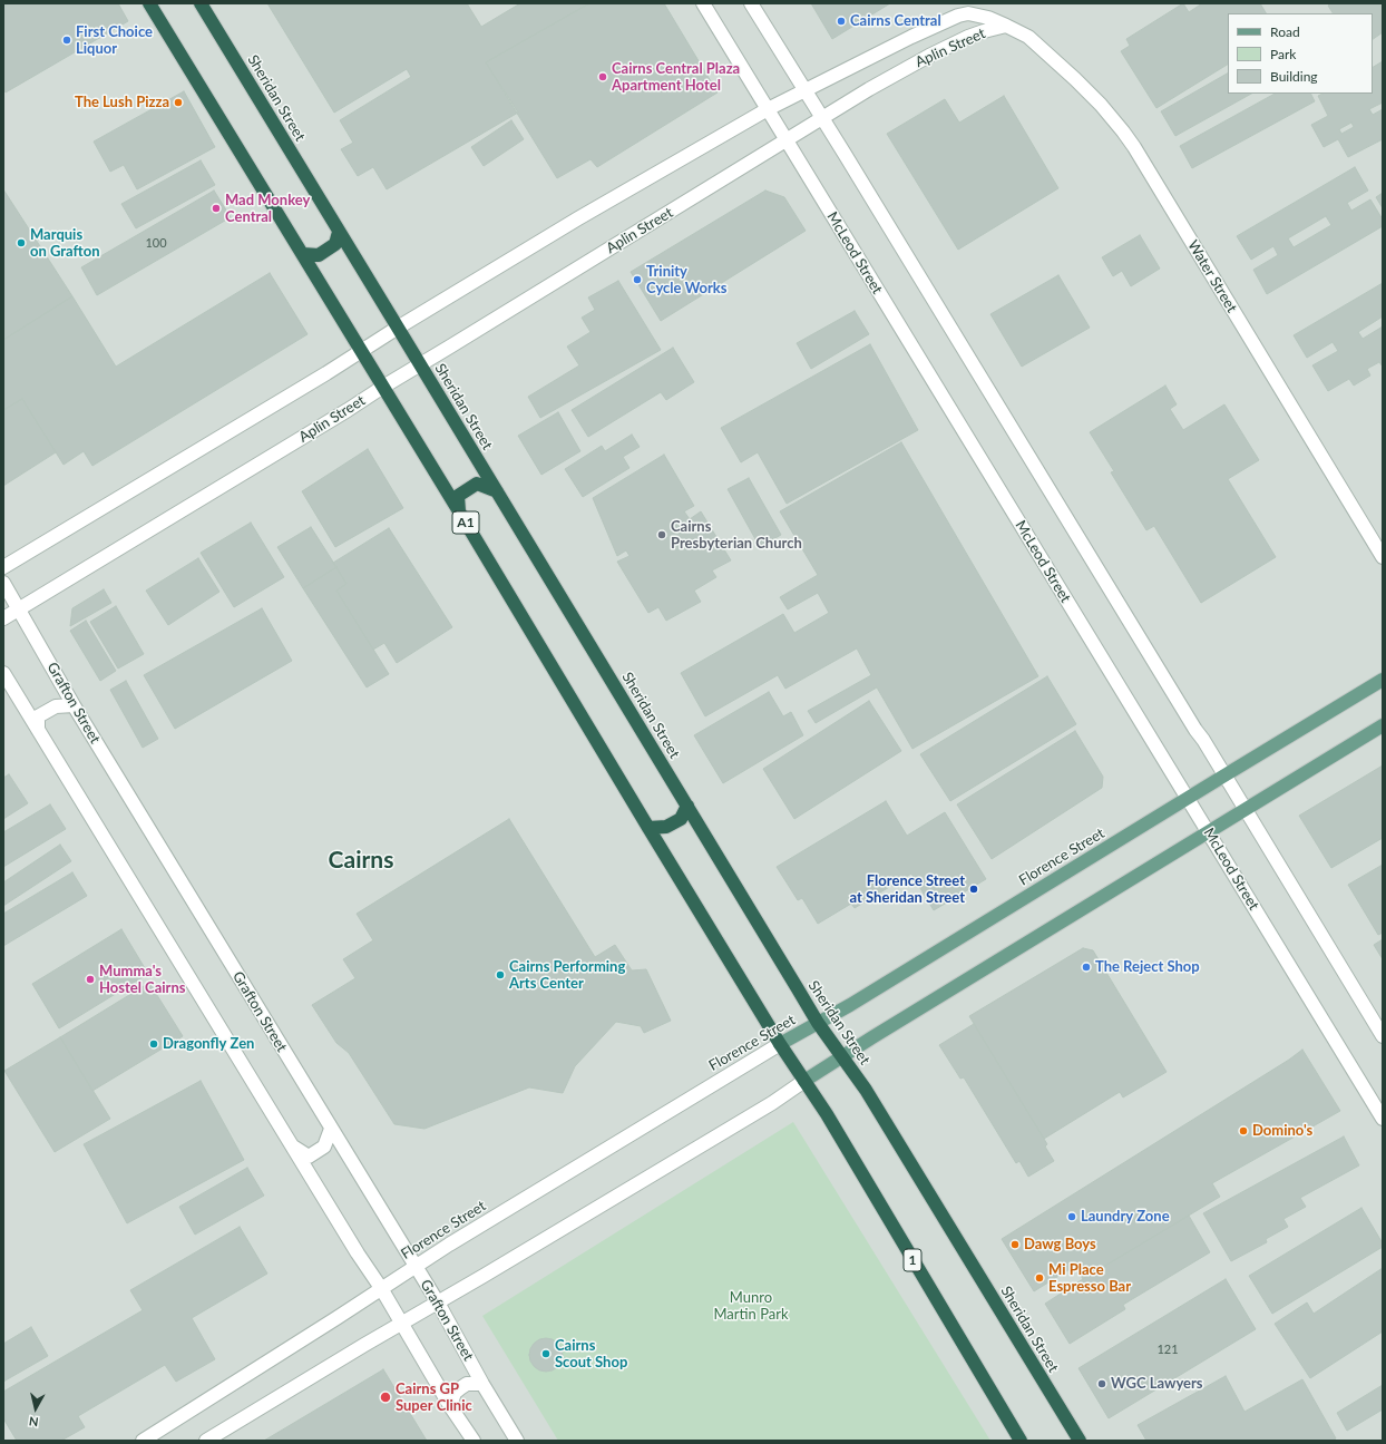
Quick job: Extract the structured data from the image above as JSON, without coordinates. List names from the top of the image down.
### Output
{
  "streets": {
    "highway": ["Sheridan Street", "A1", "1"],
    "main road": ["Florence Street"],
    "street": [
      "Aplin Street",
      "McLeod Street",
      "Water Street",
      "Grafton Street"
    ]
  },
  "crossings": [
    ["Aplin Street", "Sheridan Street"],
    ["Aplin Street", "McLeod Street"],
    ["Aplin Street", "Water Street"],
    ["Aplin Street", "A1"],
    ["Aplin Street", "Grafton Street"],
    ["Sheridan Street", "Florence Street"],
    ["McLeod Street", "Florence Street"],
    ["A1", "Florence Street"],
    ["A1", "1"],
    ["Grafton Street", "Florence Street"],
    ["Florence Street", "1"]
  ],
  "districts": ["Cairns"],
  "parks": ["Munro Martin Park"],
  "places": [
    "Cairns Central",
    "First Choice Liquor",
    "Cairns Central Plaza Apartment Hotel",
    "The Lush Pizza",
    "Mad Monkey Central",
    "Marquis on Grafton",
    "Trinity Cycle Works",
    "Cairns Presbyterian Church",
    "Florence Street at Sheridan Street",
    "The Reject Shop",
    "Cairns Performing Arts Center",
    "Mumma's Hostel Cairns",
    "Dragonfly Zen",
    "Domino's",
    "Laundry Zone",
    "Dawg Boys",
    "Mi Place Espresso Bar",
    "Cairns Scout Shop",
    "WGC Lawyers",
    "Cairns GP Super Clinic"
  ],
  "house_numbers": ["100", "121"],
  "legend": ["Road", "Park", "Building"],
  "north": "bottom"
}
